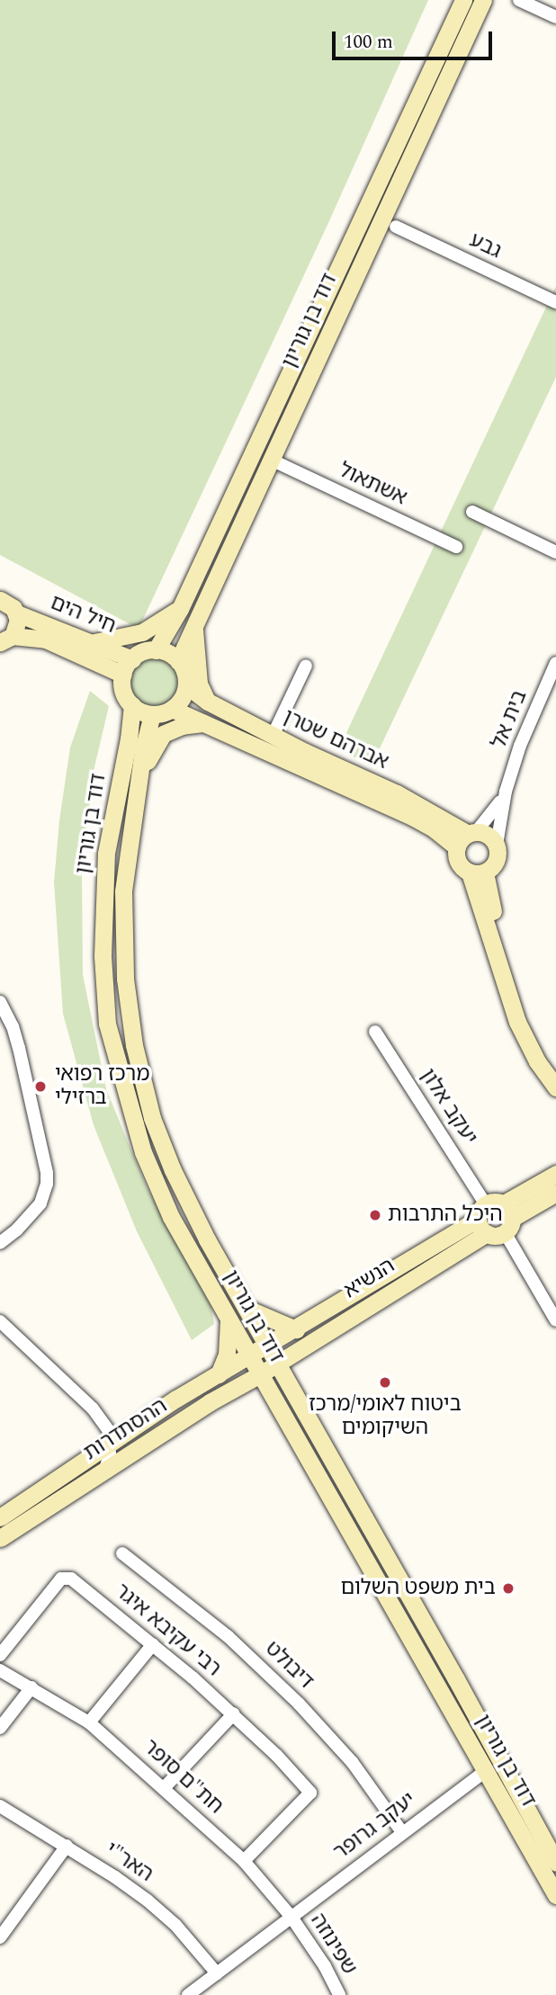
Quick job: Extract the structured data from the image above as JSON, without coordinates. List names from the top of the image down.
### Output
{
  "streets": {
    "main road": [
      "דוד בן גוריון",
      "חיל הים",
      "אברהם שטרן",
      "הנשיא",
      "ההסתדרות"
    ],
    "street": [
      "גבע",
      "אשתאול",
      "בית אל",
      "יעקב אלון",
      "רבי עקיבא איגר",
      "דיבולט",
      "חת\"ם סופר",
      "יעקב גרופר",
      "האר\"י",
      "שפינוזה"
    ]
  },
  "crossings": [
    ["דוד בן גוריון", "אשתאול"],
    ["דוד בן גוריון", "חיל הים"],
    ["דוד בן גוריון", "אברהם שטרן"],
    ["דוד בן גוריון", "הנשיא"],
    ["דוד בן גוריון", "ההסתדרות"],
    ["דוד בן גוריון", "יעקב גרופר"],
    ["חיל הים", "אברהם שטרן"],
    ["בית אל", "אברהם שטרן"],
    ["יעקב אלון", "הנשיא"],
    ["הנשיא", "ההסתדרות"],
    ["רבי עקיבא איגר", "חת\"ם סופר"],
    ["דיבולט", "יעקב גרופר"],
    ["חת\"ם סופר", "יעקב גרופר"],
    ["חת\"ם סופר", "שפינוזה"],
    ["יעקב גרופר", "האר\"י"],
    ["יעקב גרופר", "שפינוזה"]
  ],
  "places": [
    "מרכז רפואי ברזילי",
    "היכל התרבות",
    "ביטוח לאומי/מרכז השיקומים",
    "בית משפט השלום"
  ],
  "scale_bar": "100 m"
}
